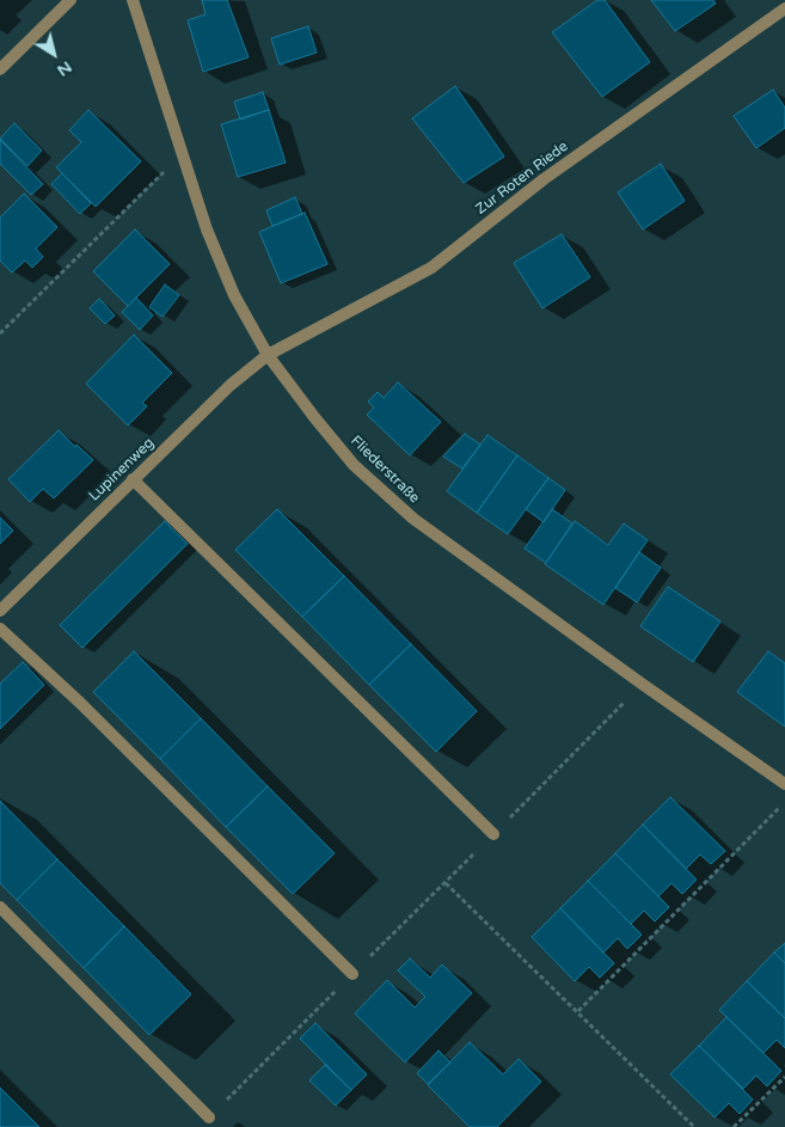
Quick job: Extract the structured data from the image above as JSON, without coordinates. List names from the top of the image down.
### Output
{
  "streets": {
    "street": ["Zur Roten Riede", "Lupinenweg", "Fliederstraße"]
  },
  "crossings": [
    ["Zur Roten Riede", "Lupinenweg"],
    ["Zur Roten Riede", "Fliederstraße"],
    ["Lupinenweg", "Fliederstraße"]
  ],
  "north": "bottom right"
}
